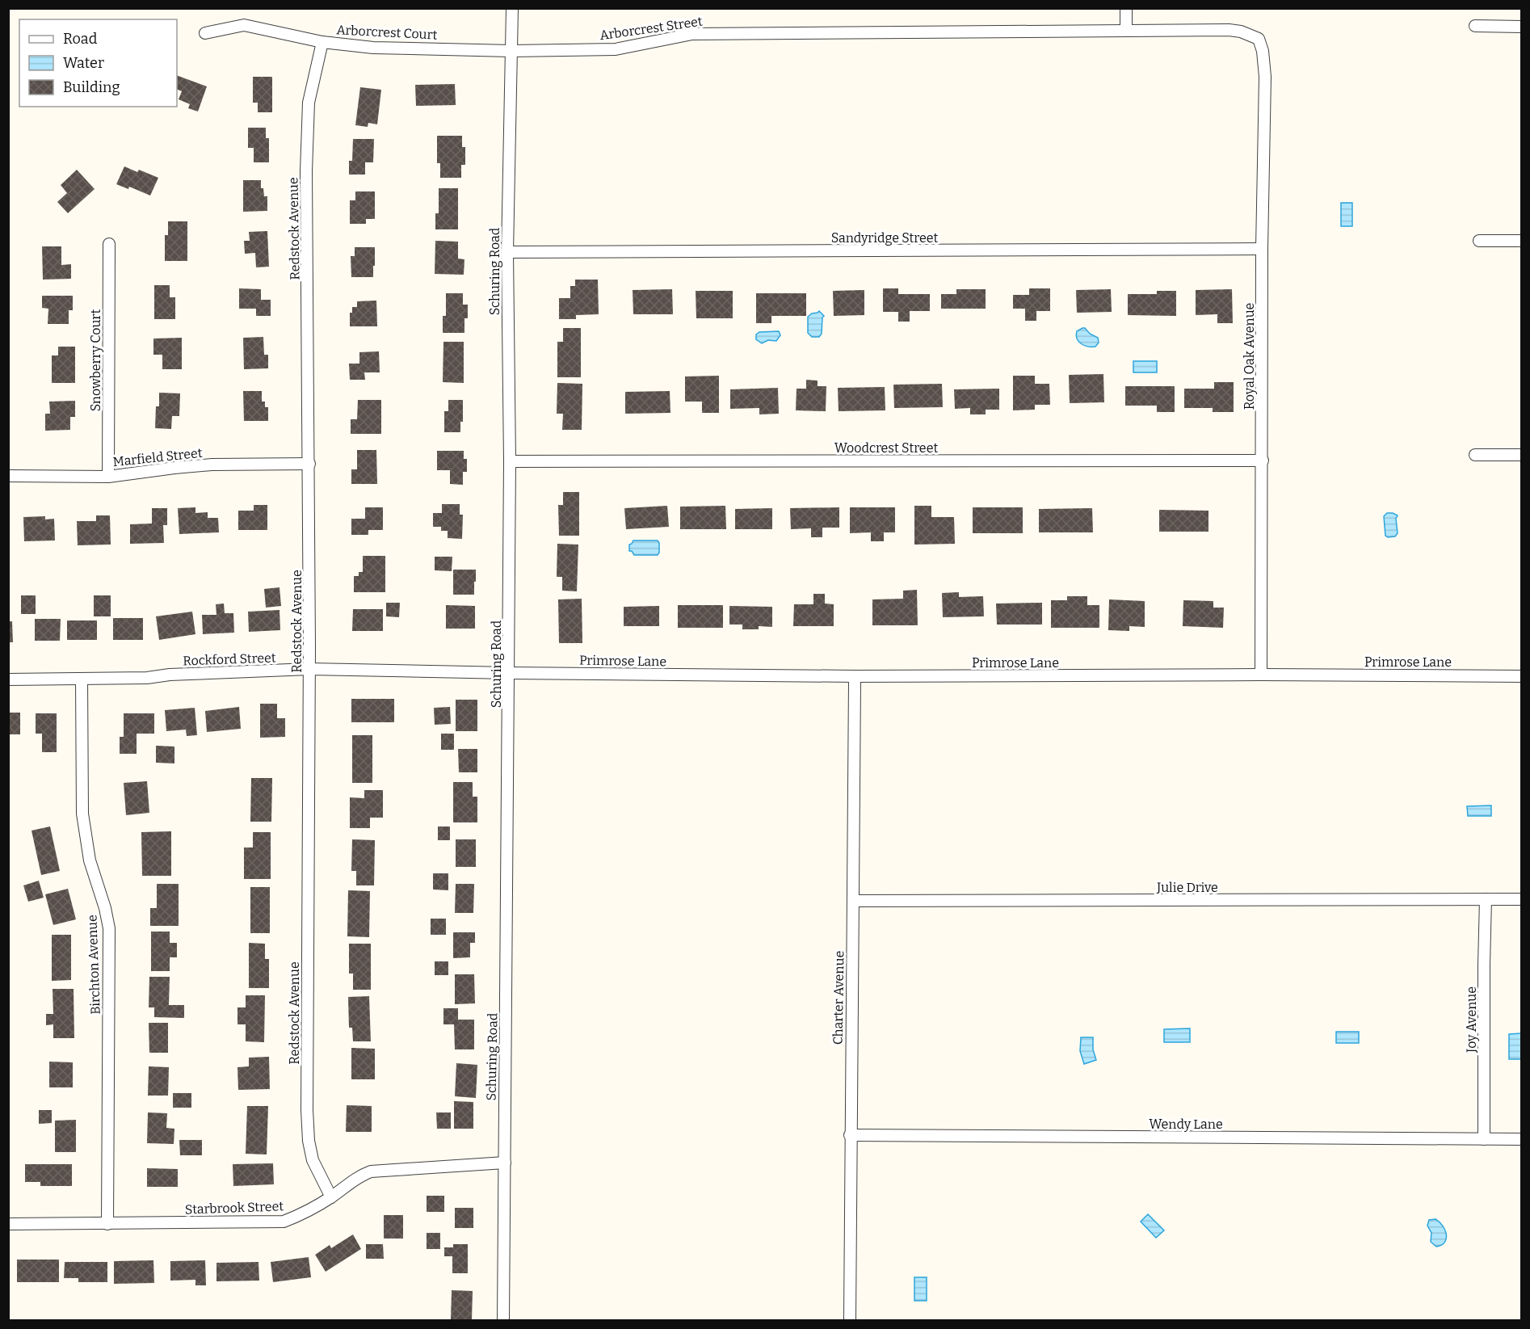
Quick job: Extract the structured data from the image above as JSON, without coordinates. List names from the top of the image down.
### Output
{
  "streets": {
    "street": [
      "Arborcrest Street",
      "Arborcrest Court",
      "Redstock Avenue",
      "Sandyridge Street",
      "Schuring Road",
      "Royal Oak Avenue",
      "Snowberry Court",
      "Woodcrest Street",
      "Marfield Street",
      "Rockford Street",
      "Primrose Lane",
      "Julie Drive",
      "Birchton Avenue",
      "Charter Avenue",
      "Joy Avenue",
      "Wendy Lane",
      "Starbrook Street"
    ]
  },
  "crossings": [
    ["Arborcrest Street", "Arborcrest Court"],
    ["Arborcrest Street", "Schuring Road"],
    ["Arborcrest Street", "Royal Oak Avenue"],
    ["Arborcrest Court", "Redstock Avenue"],
    ["Arborcrest Court", "Schuring Road"],
    ["Redstock Avenue", "Marfield Street"],
    ["Redstock Avenue", "Rockford Street"],
    ["Redstock Avenue", "Starbrook Street"],
    ["Sandyridge Street", "Schuring Road"],
    ["Sandyridge Street", "Royal Oak Avenue"],
    ["Schuring Road", "Woodcrest Street"],
    ["Schuring Road", "Rockford Street"],
    ["Schuring Road", "Primrose Lane"],
    ["Schuring Road", "Starbrook Street"],
    ["Royal Oak Avenue", "Woodcrest Street"],
    ["Royal Oak Avenue", "Primrose Lane"],
    ["Snowberry Court", "Marfield Street"],
    ["Rockford Street", "Primrose Lane"],
    ["Rockford Street", "Birchton Avenue"],
    ["Primrose Lane", "Charter Avenue"],
    ["Julie Drive", "Charter Avenue"],
    ["Julie Drive", "Joy Avenue"],
    ["Birchton Avenue", "Starbrook Street"],
    ["Charter Avenue", "Wendy Lane"],
    ["Joy Avenue", "Wendy Lane"]
  ],
  "legend": ["Road", "Water", "Building"]
}
